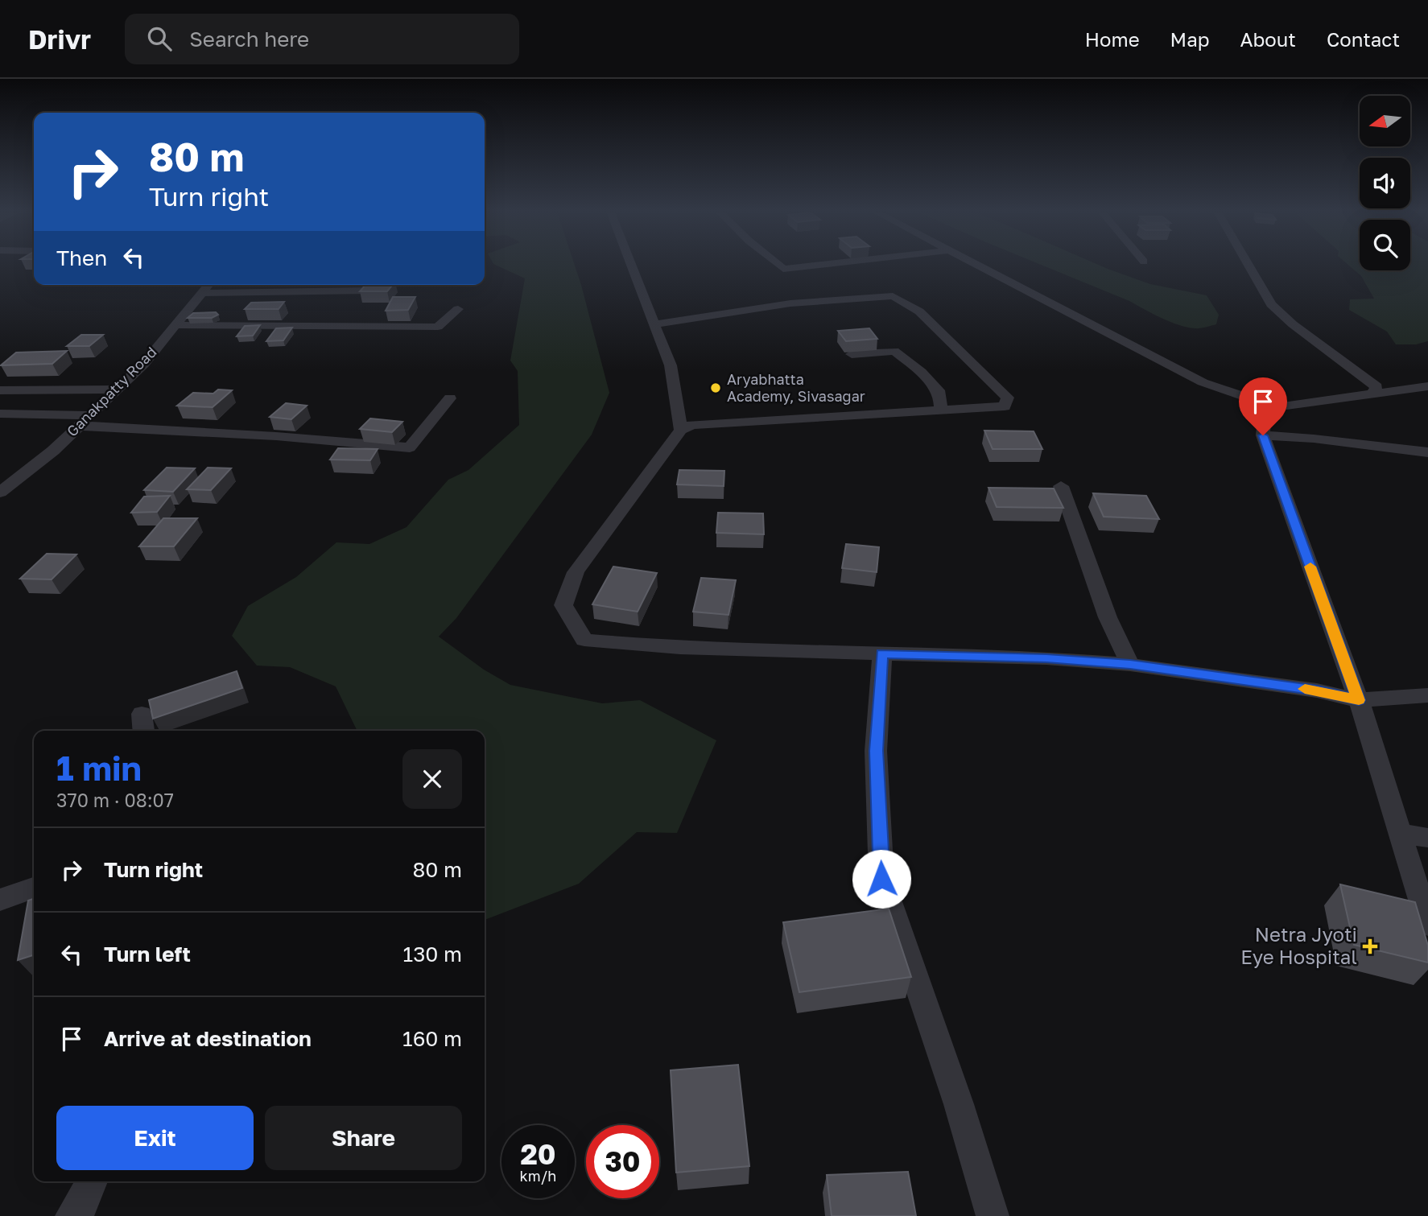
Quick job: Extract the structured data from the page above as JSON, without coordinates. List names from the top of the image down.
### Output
{
  "streets": {
    "street": ["Ganakpatty Road"]
  },
  "places": {
    "other": ["Aryabhatta Academy, Sivasagar"],
    "health": ["Netra Jyoti Eye Hospital"]
  },
  "north": "left",
  "page": {
    "header": "Drivr",
    "search": "Search here",
    "nav": [
      "Home",
      "Map",
      "About",
      "Contact"
    ],
    "turn": ["80 m", "Turn right"],
    "then": "Then",
    "heading": ["1 min", "370 m · 08:07"],
    "list": [
      {
        "name": "Turn right",
        "value": "80 m"
      },
      {
        "name": "Turn left",
        "value": "130 m"
      },
      {
        "name": "Arrive at destination",
        "value": "160 m"
      }
    ],
    "buttons": ["Exit", "Share"],
    "speed": "20 km/h",
    "limit": "30"
  }
}
